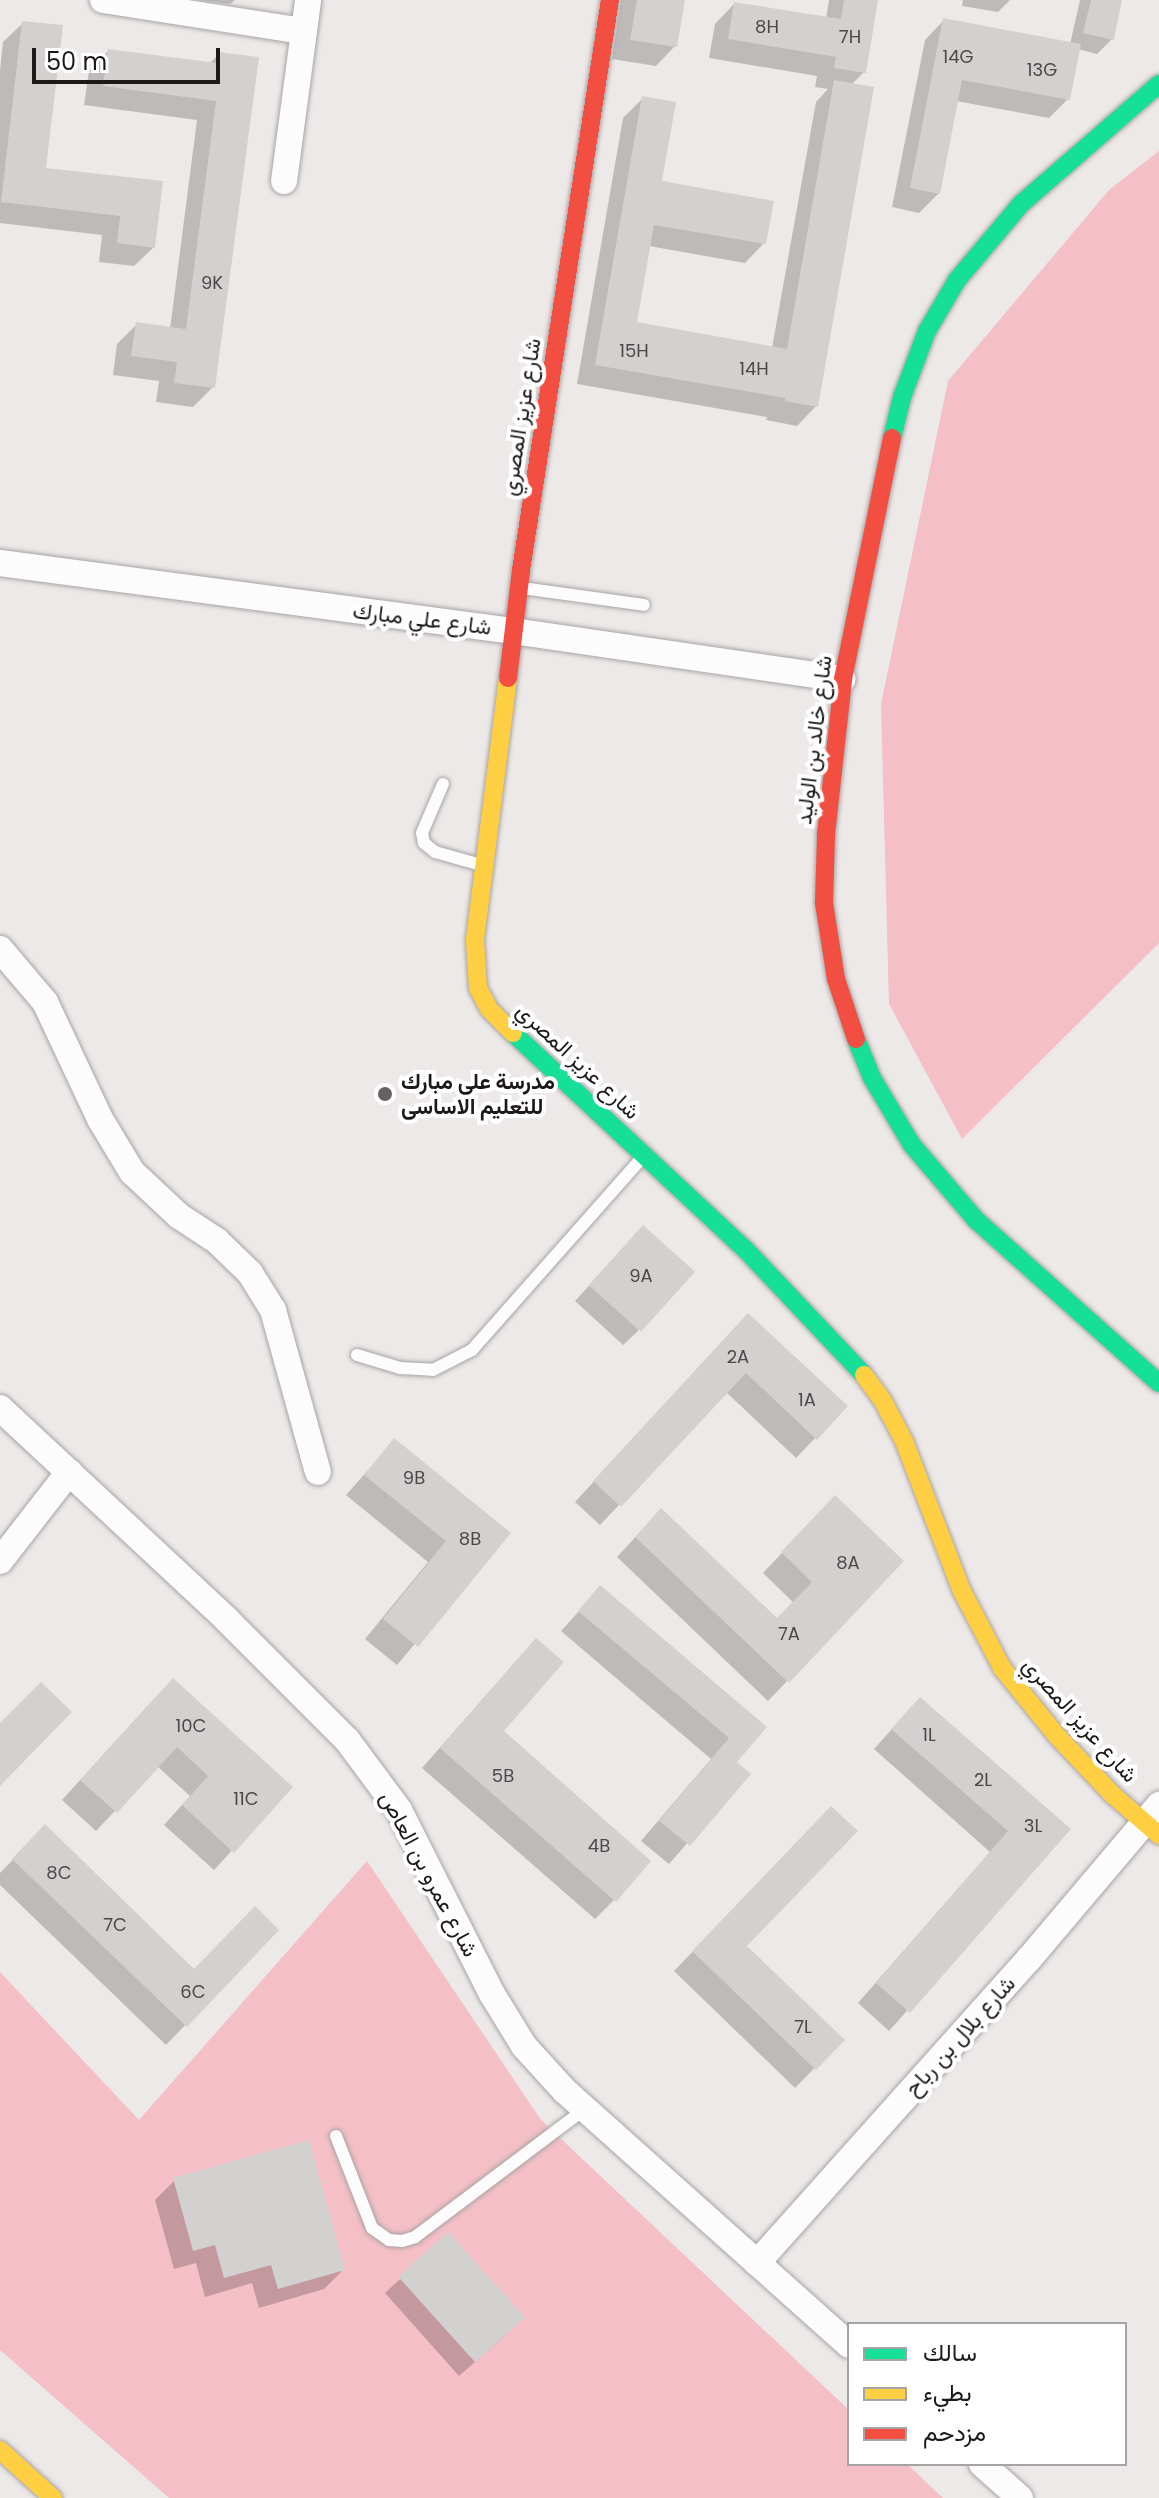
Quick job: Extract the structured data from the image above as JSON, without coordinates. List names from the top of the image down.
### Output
{
  "streets": {
    "main road": ["شارع عزيز المصري", "شارع خالد بن الوليد"],
    "street": ["شارع علي مبارك", "شارع عمرو بن العاص", "شارع بلال بن رباح"]
  },
  "crossings": [
    ["شارع عزيز المصري", "شارع علي مبارك"],
    ["شارع عزيز المصري", "شارع بلال بن رباح"],
    ["شارع علي مبارك", "شارع خالد بن الوليد"],
    ["شارع عمرو بن العاص", "شارع بلال بن رباح"]
  ],
  "places": ["مدرسة على مبارك للتعليم الاساسى"],
  "house_numbers": [
    "8H",
    "7H",
    "14G",
    "13G",
    "9K",
    "15H",
    "14H",
    "9A",
    "2A",
    "1A",
    "9B",
    "8B",
    "8A",
    "7A",
    "10C",
    "1L",
    "5B",
    "2L",
    "11C",
    "3L",
    "4B",
    "8C",
    "7C",
    "6C",
    "7L"
  ],
  "legend": ["سالك", "بطيء", "مزدحم"],
  "scale_bar": "50 m"
}
